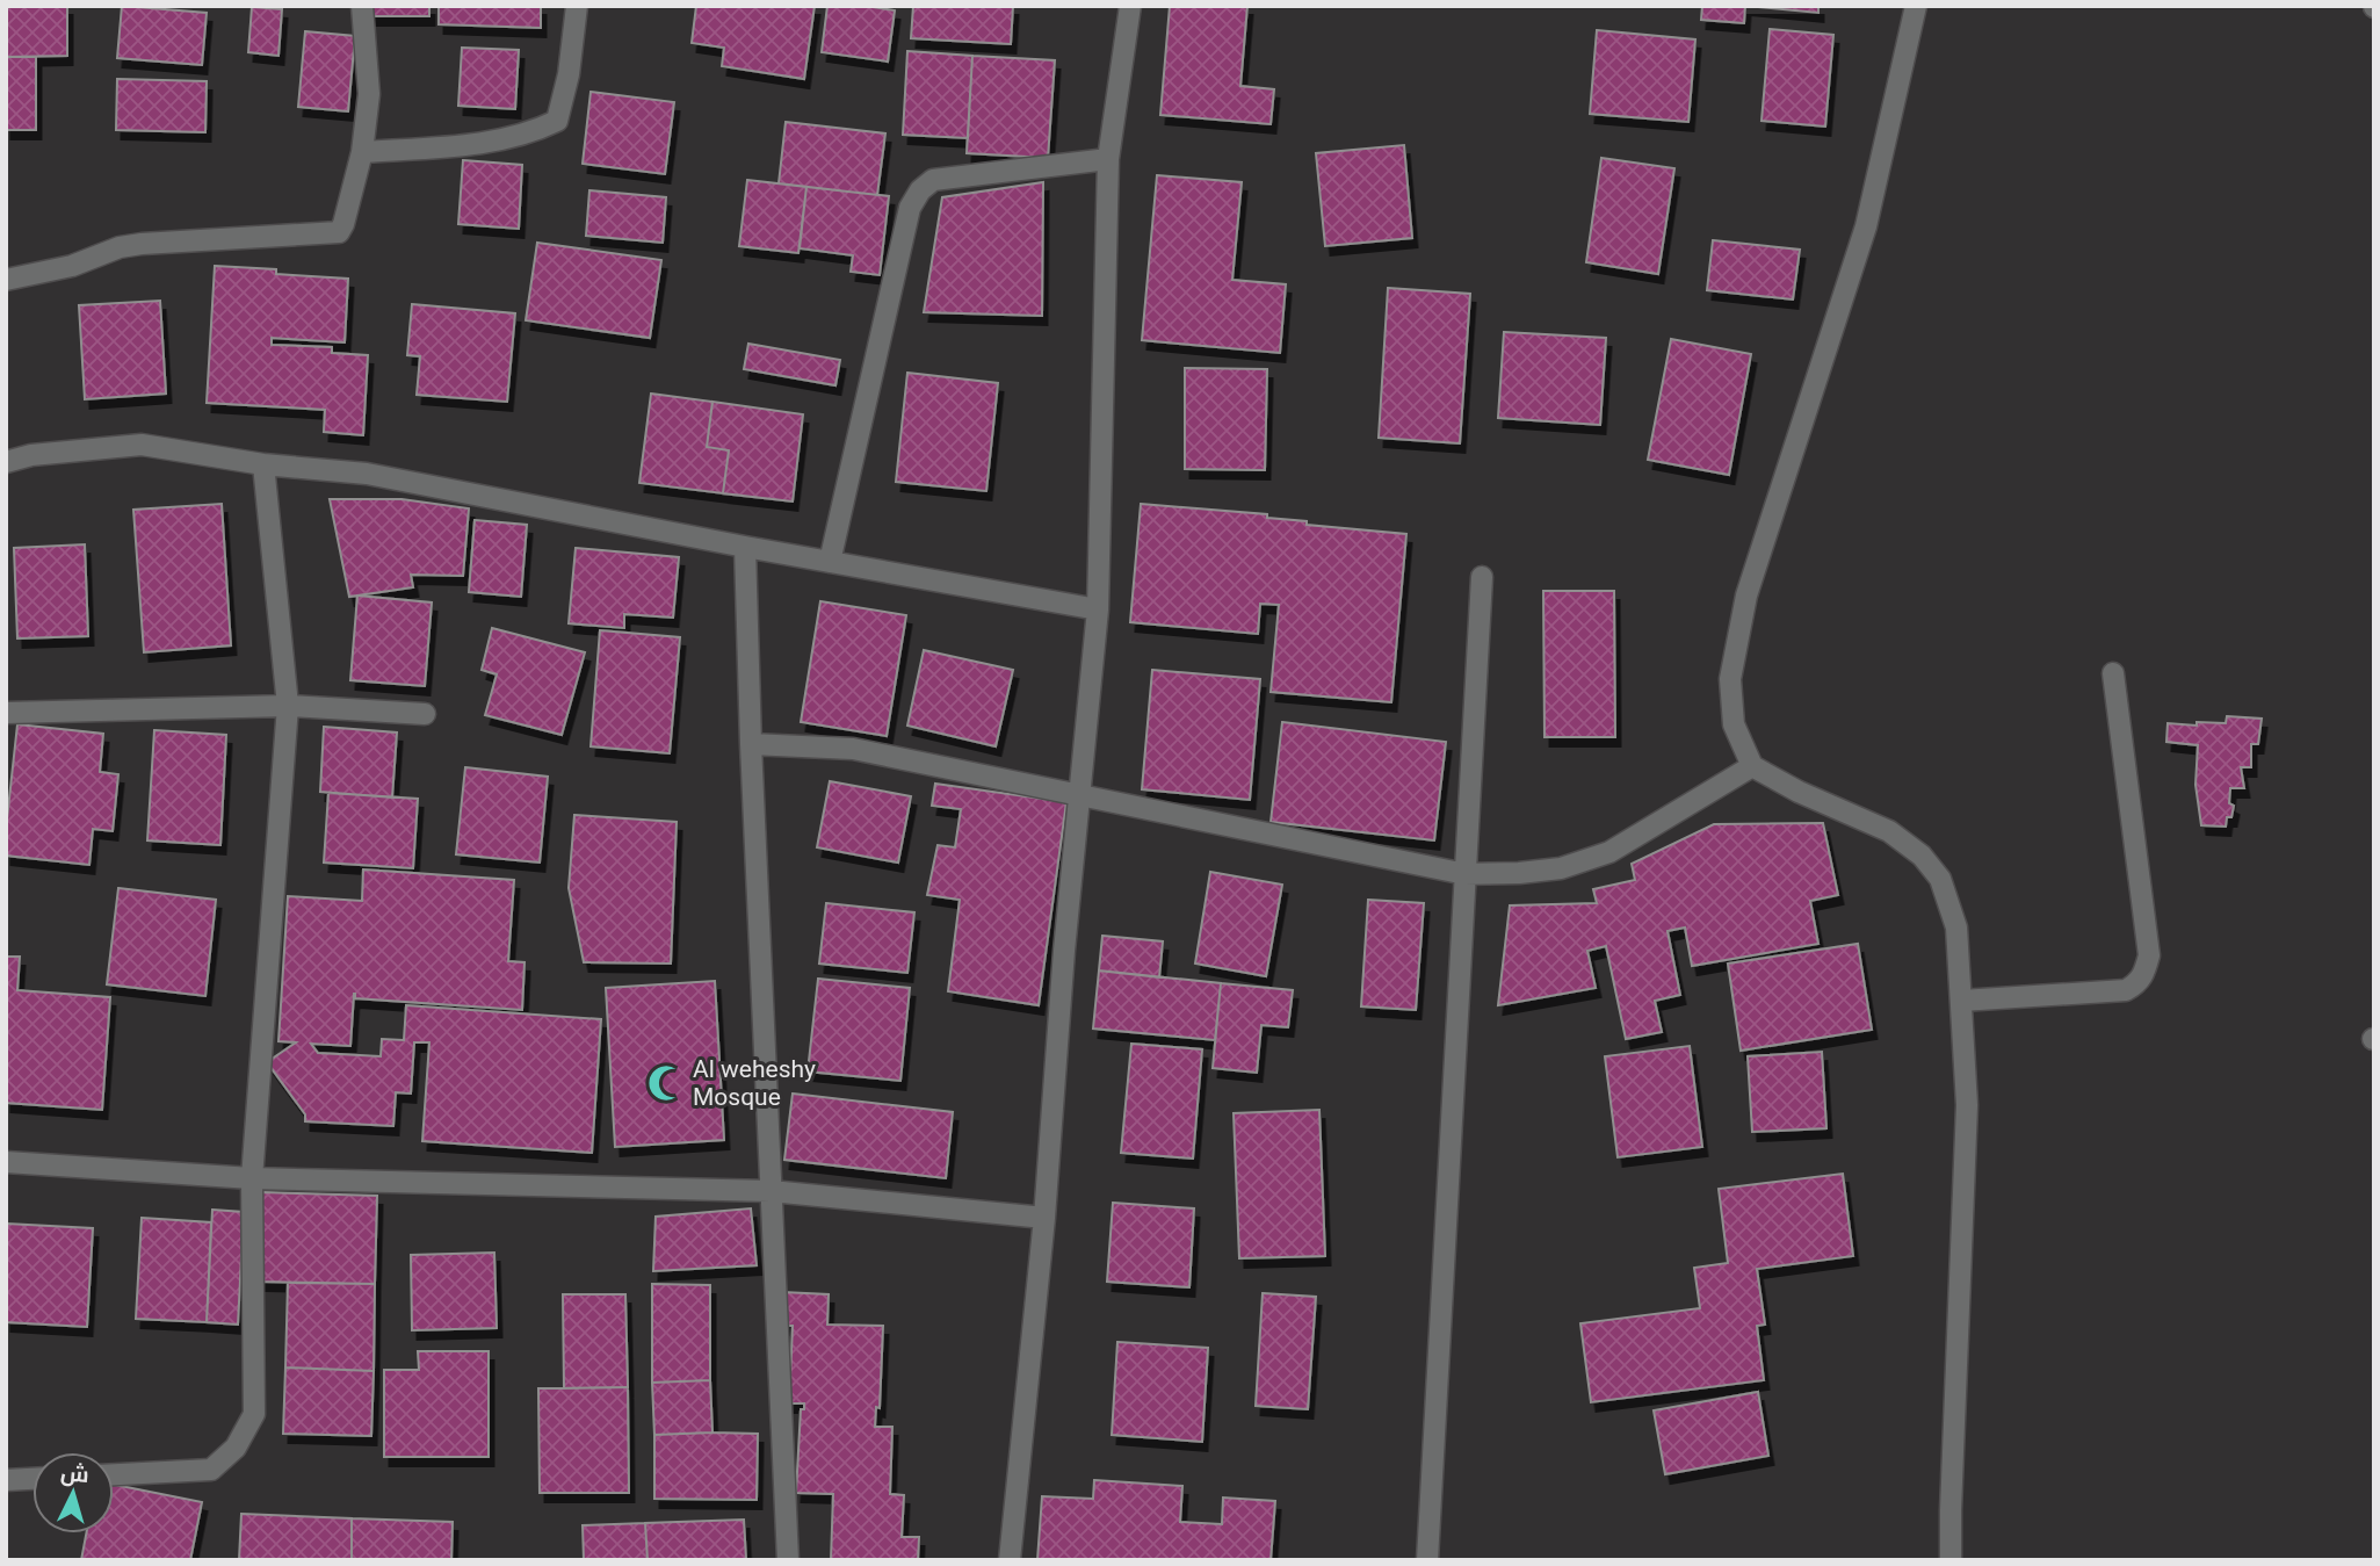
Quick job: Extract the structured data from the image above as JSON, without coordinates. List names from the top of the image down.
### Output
{
  "places": {
    "mosque": ["Al weheshy Mosque"]
  },
  "north": "top"
}
